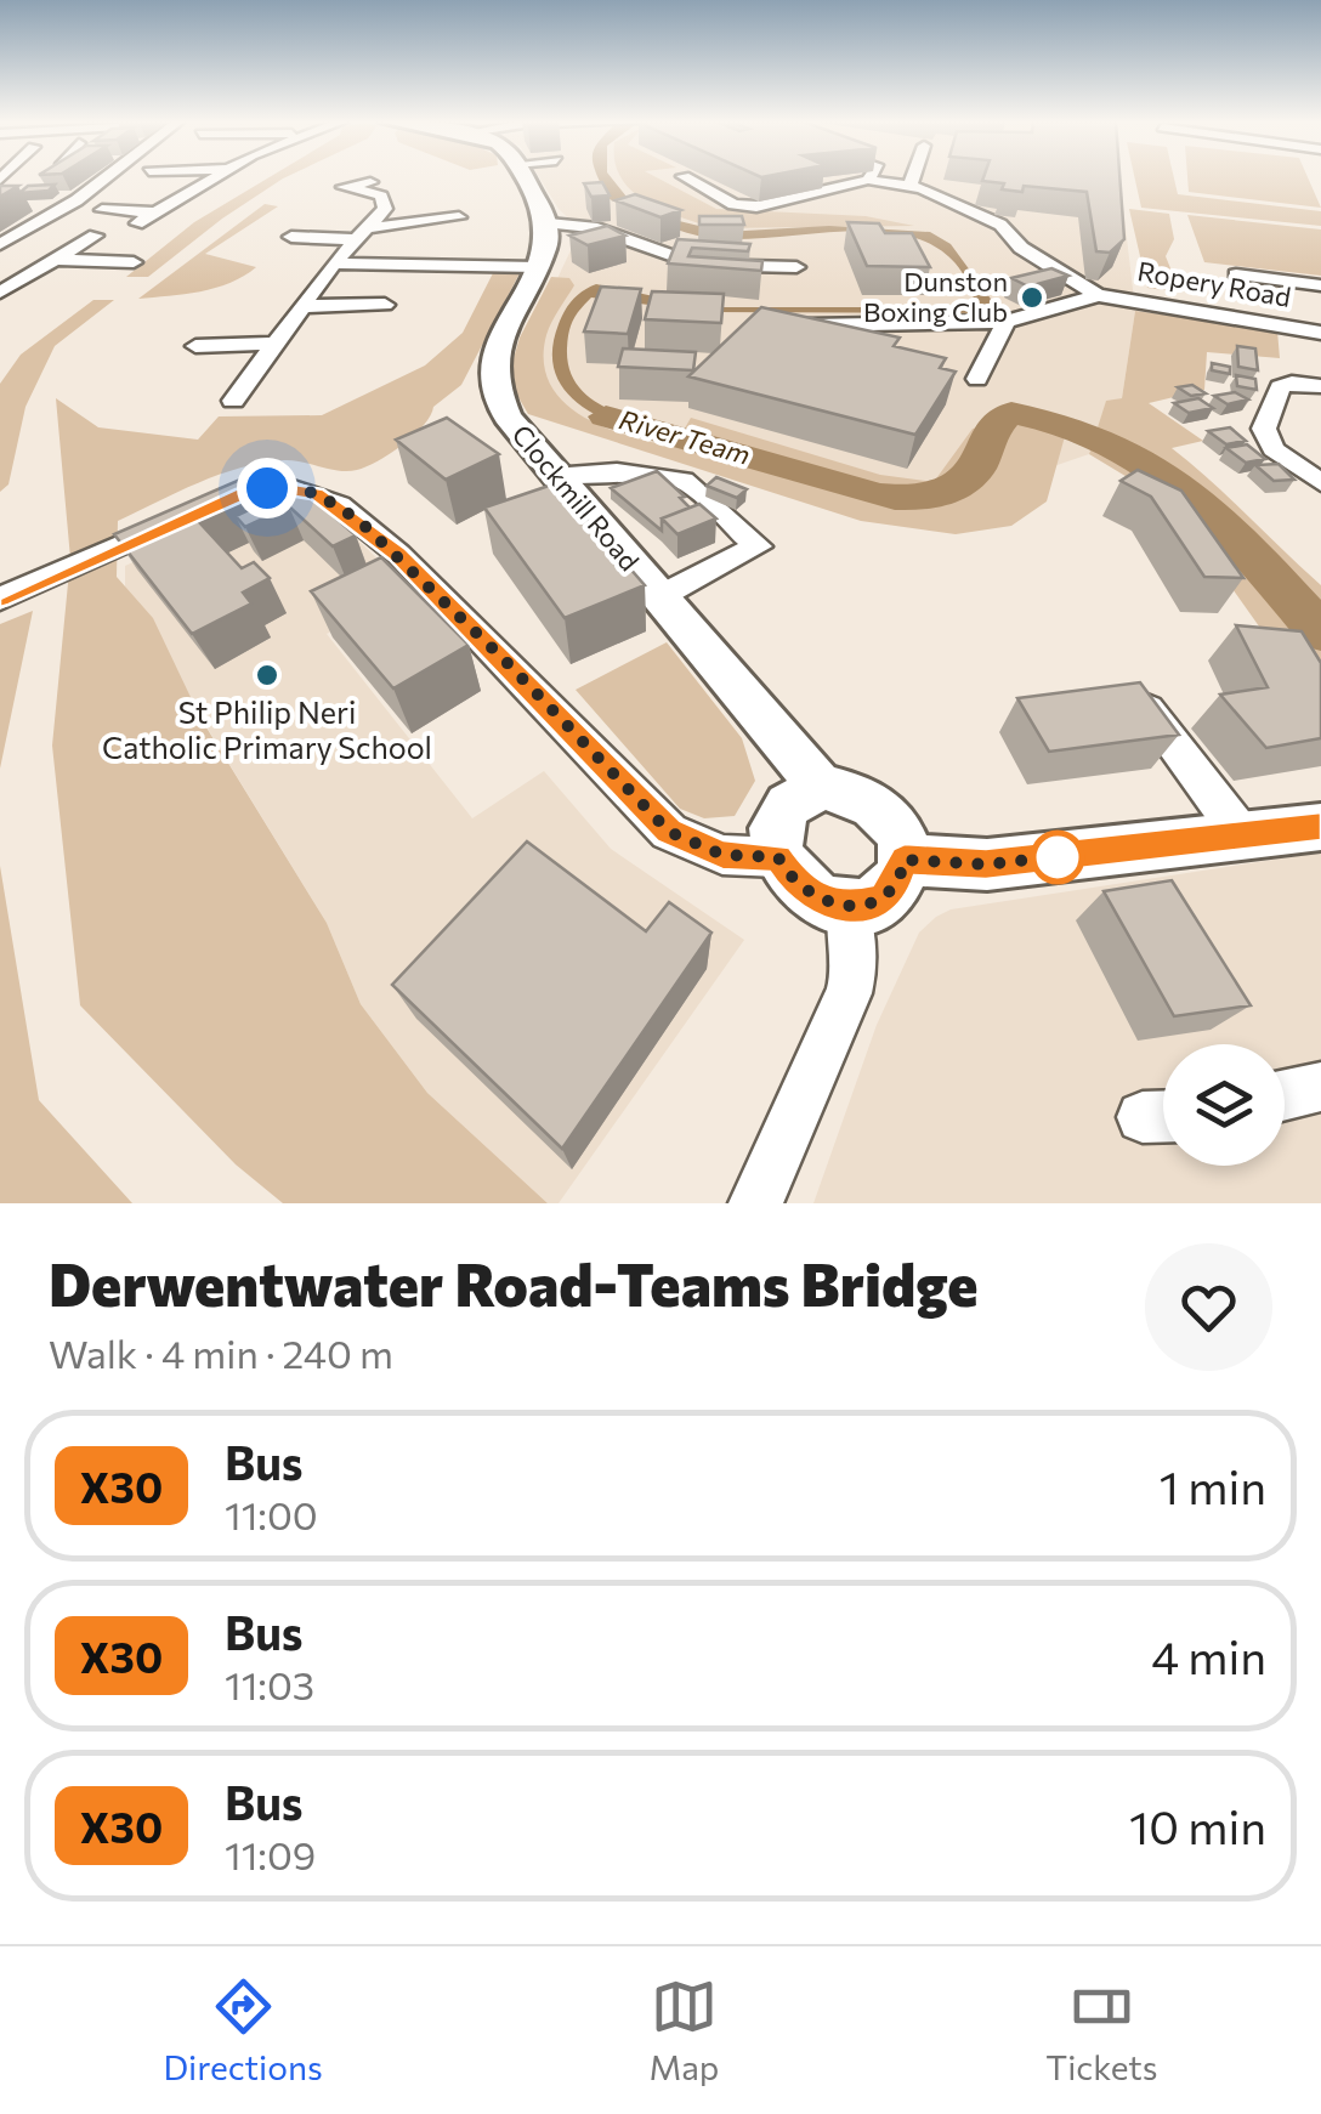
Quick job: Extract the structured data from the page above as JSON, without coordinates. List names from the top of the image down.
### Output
{
  "streets": {
    "main road": ["Clockmill Road"],
    "street": ["Ropery Road"]
  },
  "water": ["River Team"],
  "places": ["Dunston Boxing Club", "St Philip Neri Catholic Primary School"],
  "lines": ["bus line X30"],
  "page": {
    "heading": ["Derwentwater Road-Teams Bridge", "Walk · 4 min · 240 m"],
    "list": [
      {
        "mark": "X30",
        "name": "Bus",
        "note": "11:00",
        "value": "1 min"
      },
      {
        "mark": "X30",
        "name": "Bus",
        "note": "11:03",
        "value": "4 min"
      },
      {
        "mark": "X30",
        "name": "Bus",
        "note": "11:09",
        "value": "10 min"
      }
    ],
    "tabs": ["Directions", "Map", "Tickets"]
  }
}
